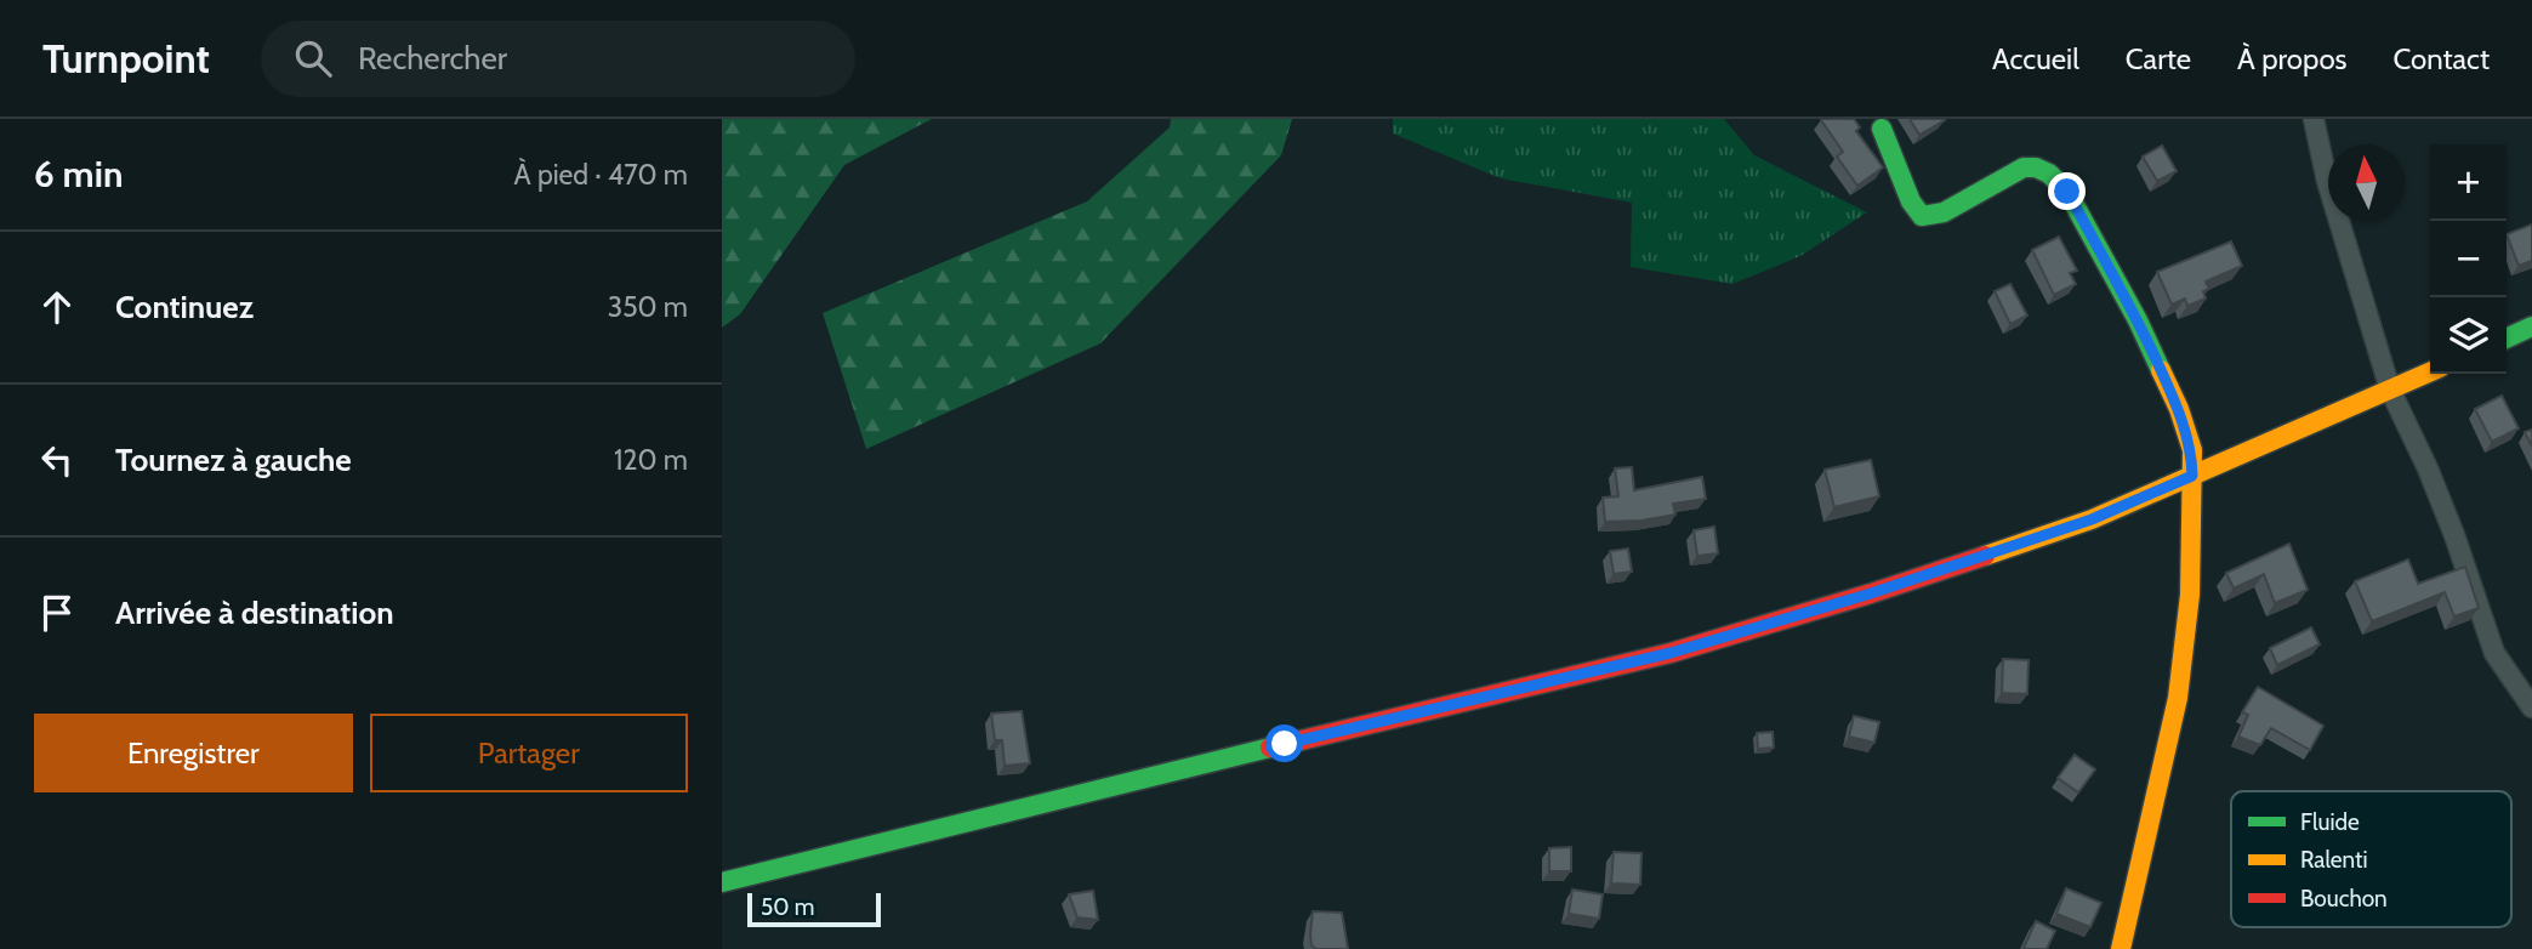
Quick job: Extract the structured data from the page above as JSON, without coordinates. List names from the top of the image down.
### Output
{
  "legend": ["Fluide", "Ralenti", "Bouchon"],
  "scale_bar": "50 m",
  "north": "top",
  "page": {
    "header": "Turnpoint",
    "search": "Rechercher",
    "nav": [
      "Accueil",
      "Carte",
      "À propos",
      "Contact"
    ],
    "heading": ["6 min", "À pied · 470 m"],
    "map_buttons": ["+", "−"],
    "list": [
      ["Continuez", "350 m"],
      ["Tournez à gauche", "120 m"],
      "Arrivée à destination"
    ],
    "buttons": ["Enregistrer", "Partager"],
    "scale": "50 m"
  }
}
